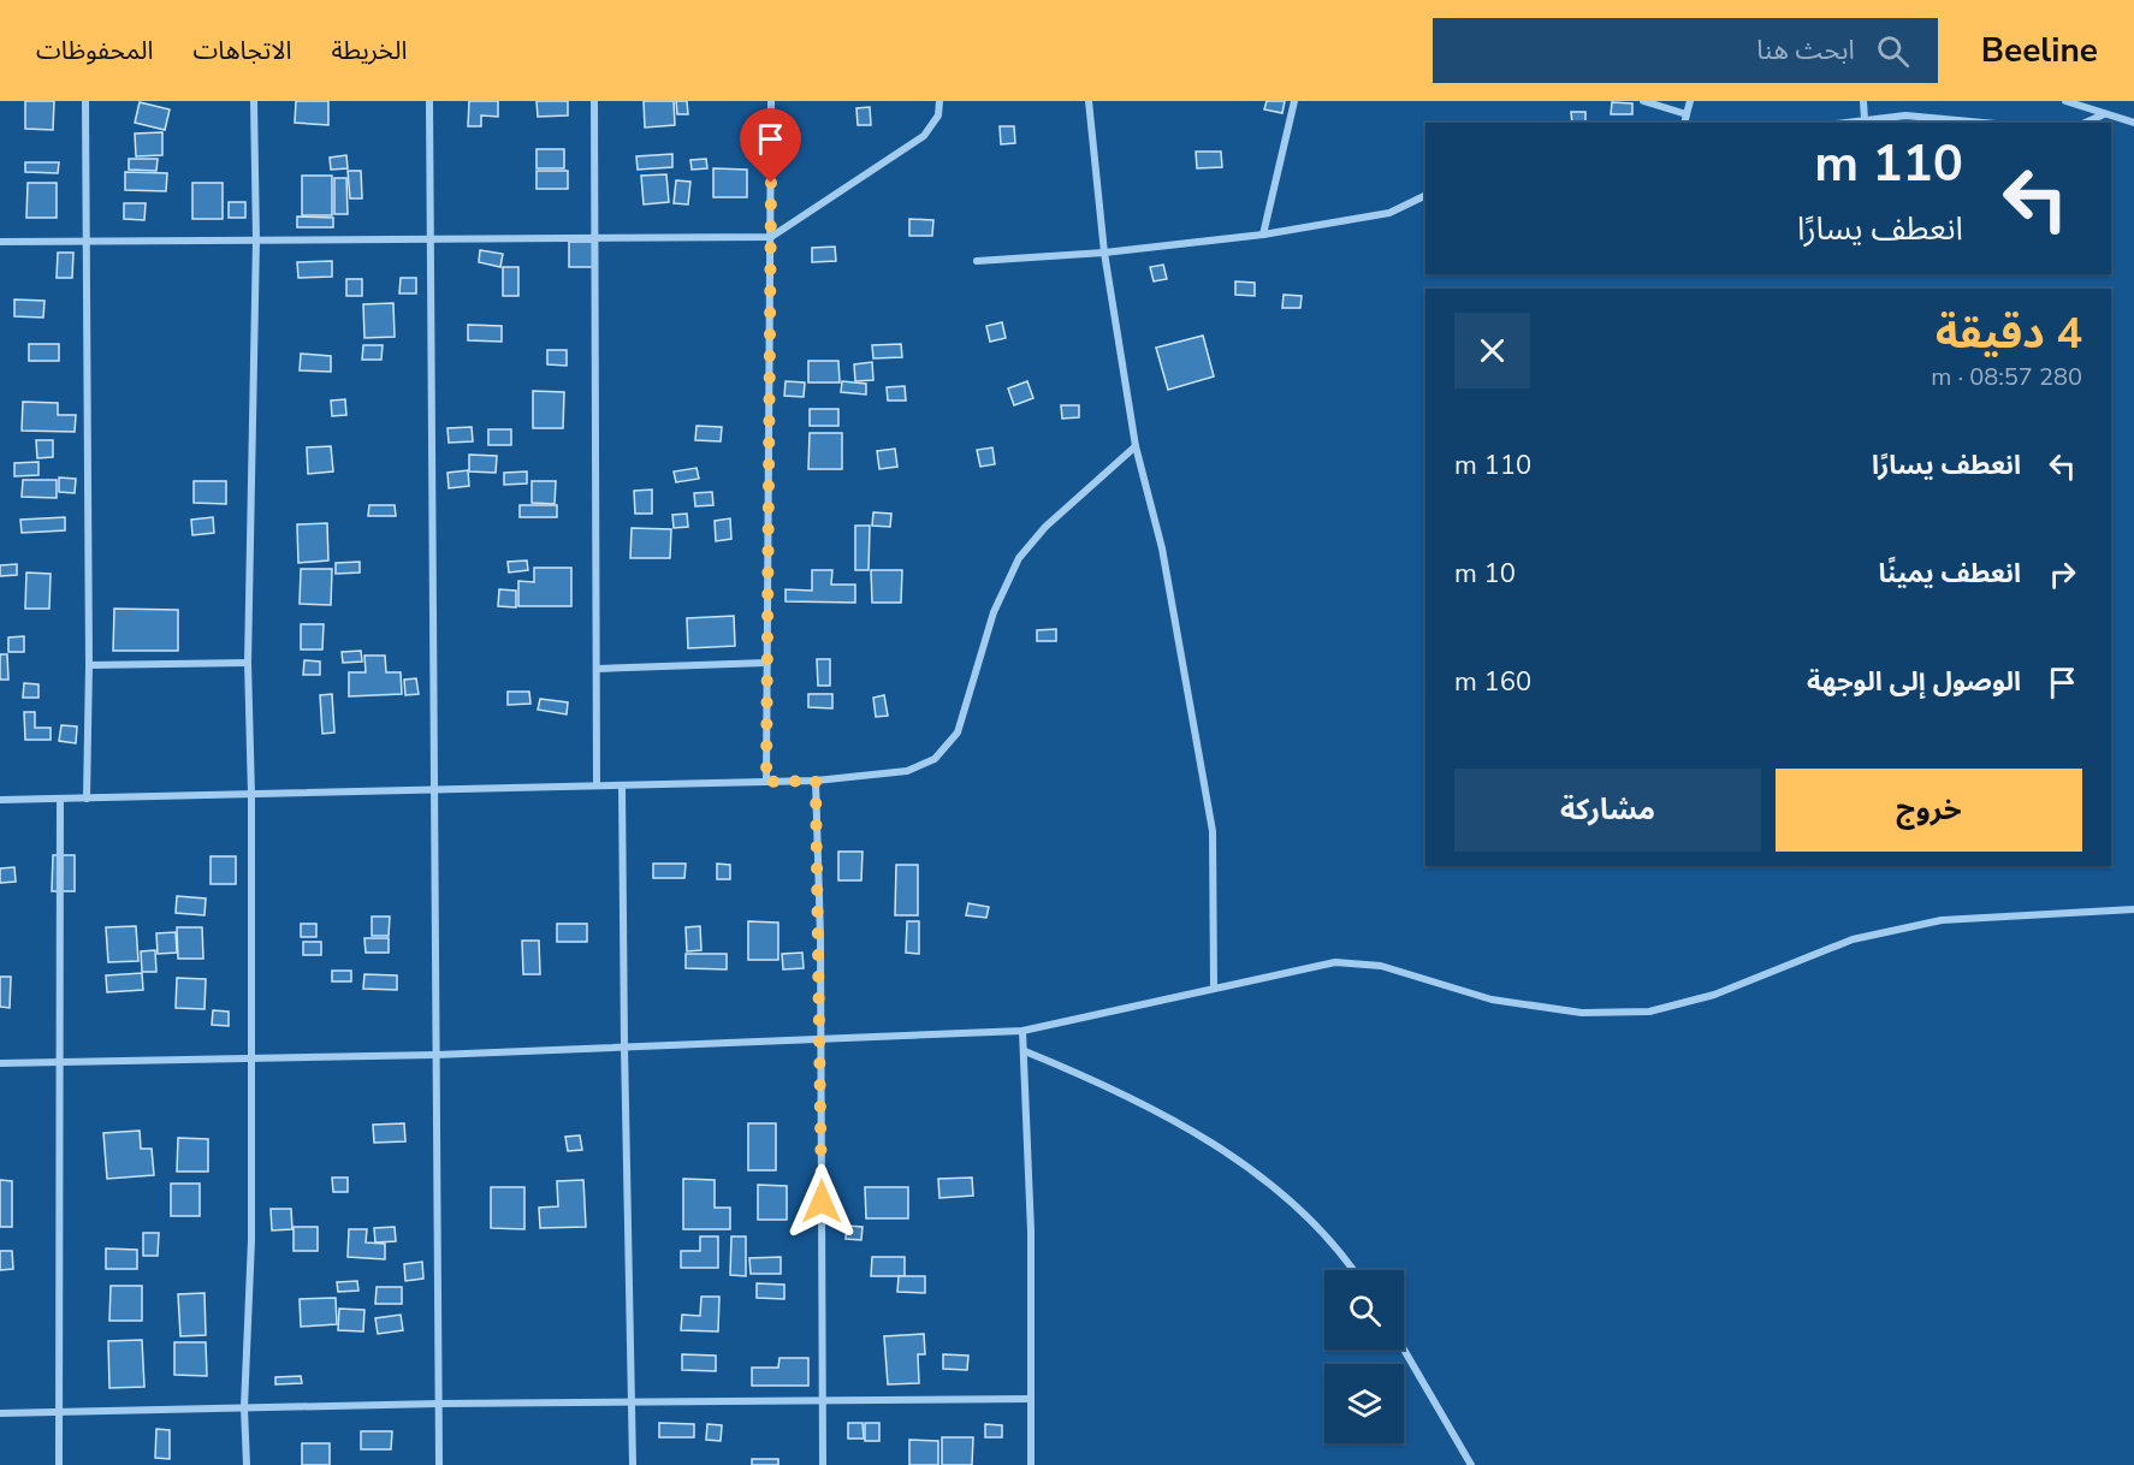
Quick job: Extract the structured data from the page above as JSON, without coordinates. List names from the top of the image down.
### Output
{
  "page": {
    "header": "Beeline",
    "search": "ابحث هنا",
    "nav": ["الخريطة", "الاتجاهات", "المحفوظات"],
    "turn": ["110 m", "انعطف يسارًا"],
    "heading": ["4 دقيقة", "280 m · 08:57"],
    "list": [
      {
        "name": "انعطف يسارًا",
        "value": "110 m"
      },
      {
        "name": "انعطف يمينًا",
        "value": "10 m"
      },
      {
        "name": "الوصول إلى الوجهة",
        "value": "160 m"
      }
    ],
    "buttons": ["خروج", "مشاركة"]
  }
}
